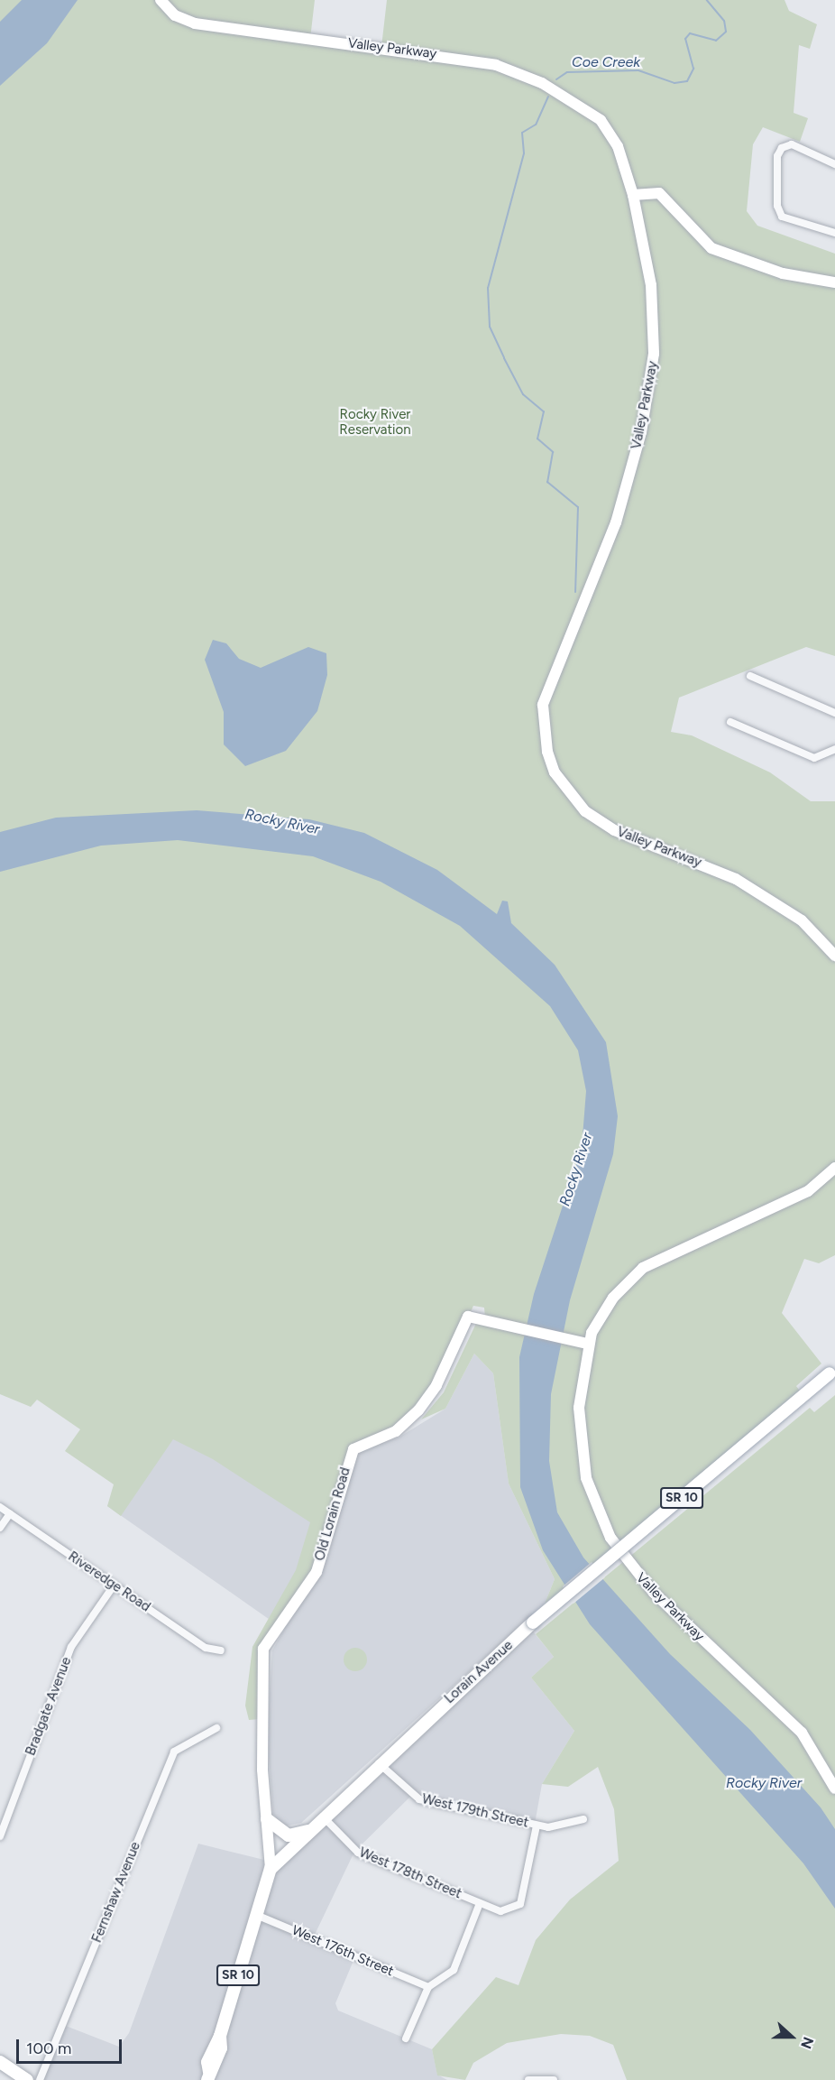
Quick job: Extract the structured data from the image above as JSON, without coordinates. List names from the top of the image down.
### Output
{
  "streets": {
    "main road": ["SR 10", "Lorain Avenue"],
    "street": [
      "Valley Parkway",
      "Old Lorain Road",
      "Riveredge Road",
      "Bradgate Avenue",
      "West 179th Street",
      "West 178th Street",
      "Fernshaw Avenue",
      "West 176th Street"
    ]
  },
  "crossings": [
    ["Valley Parkway", "Old Lorain Road"],
    ["Old Lorain Road", "Lorain Avenue"],
    ["Riveredge Road", "Bradgate Avenue"],
    ["Lorain Avenue", "West 179th Street"],
    ["Lorain Avenue", "West 178th Street"],
    ["Lorain Avenue", "West 176th Street"],
    ["West 179th Street", "West 178th Street"]
  ],
  "water": ["Coe Creek", "Rocky River"],
  "parks": ["Rocky River Reservation"],
  "scale_bar": "100 m",
  "north": "right"
}
